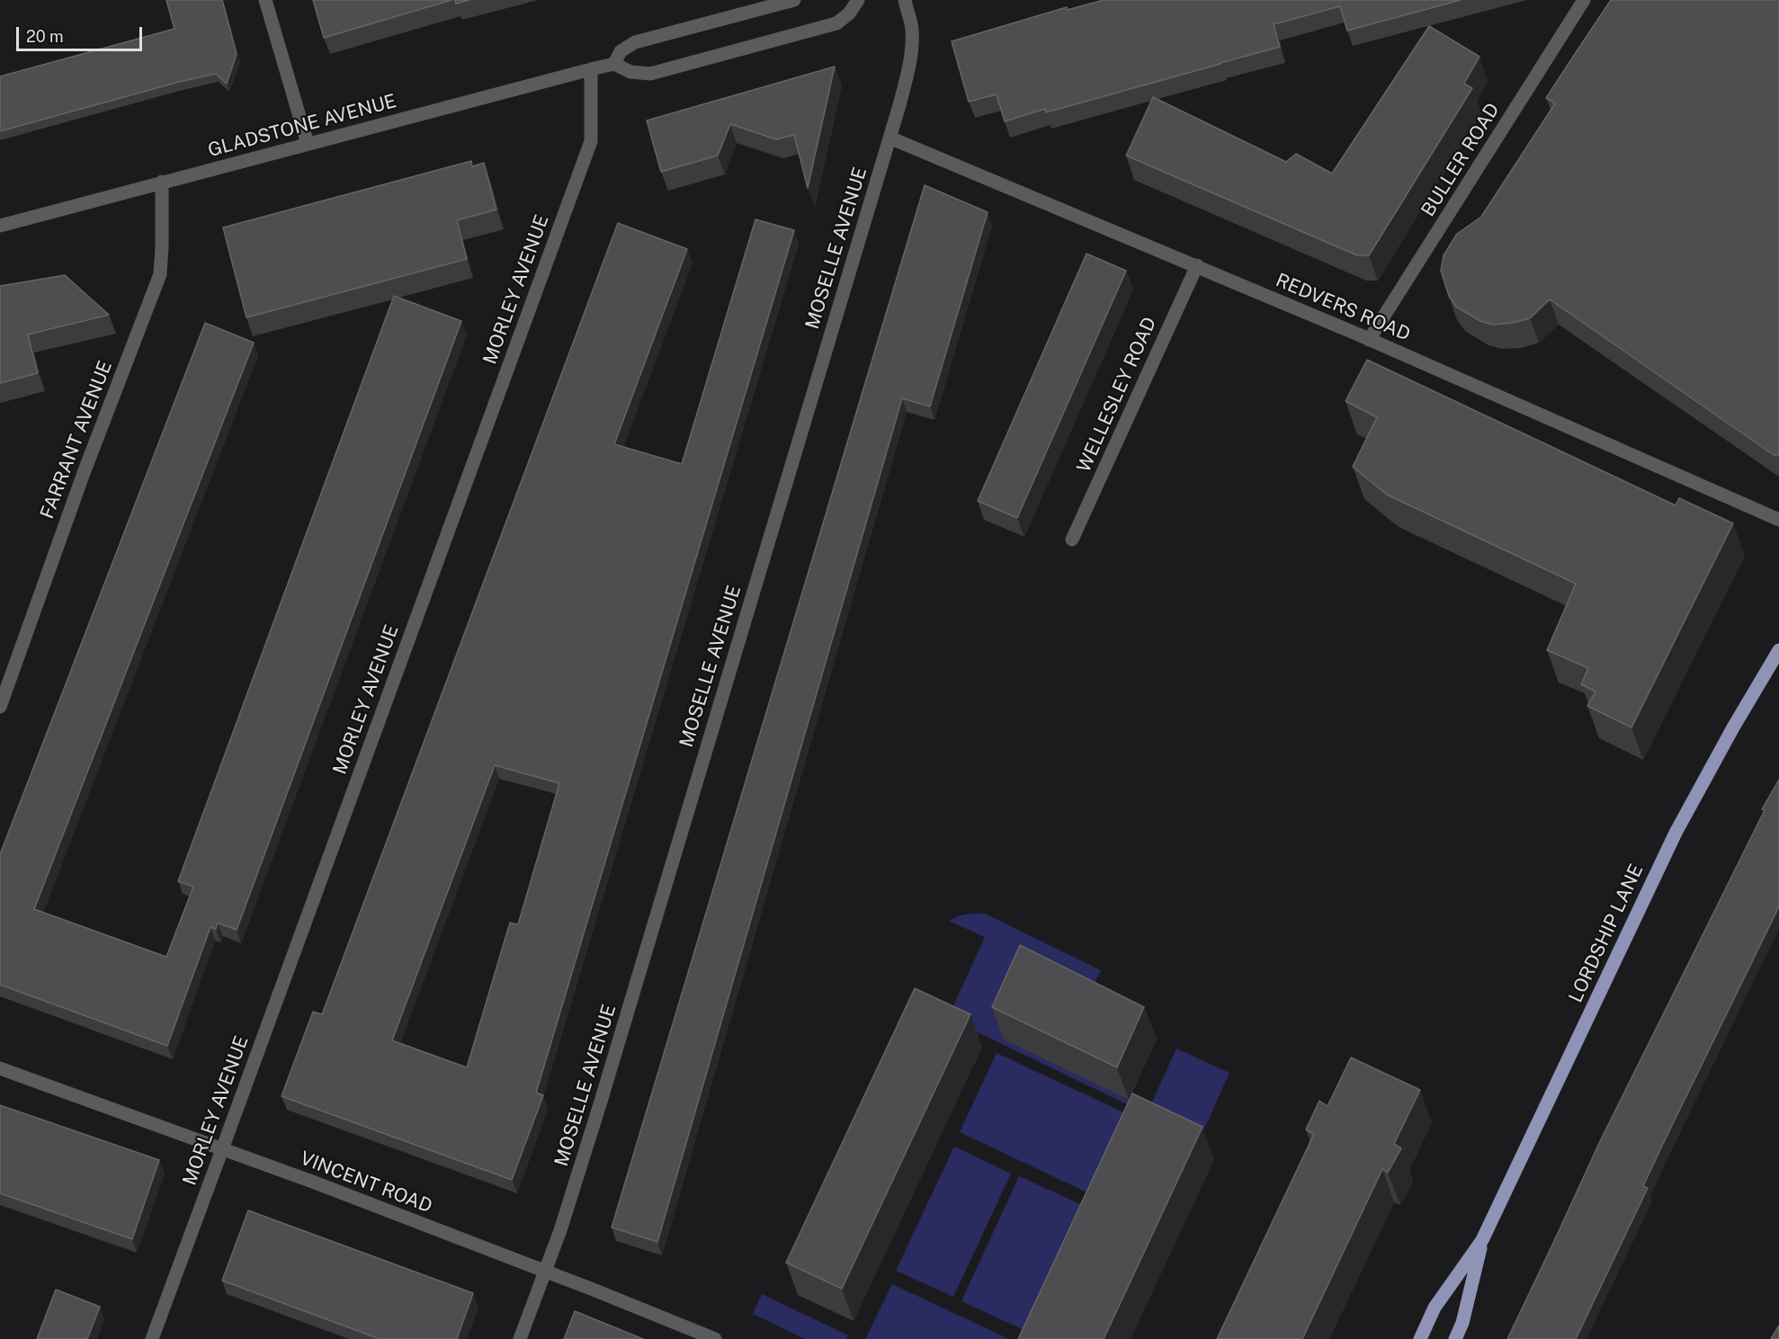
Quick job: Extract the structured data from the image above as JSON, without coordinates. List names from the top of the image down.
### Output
{
  "streets": {
    "main road": ["LORDSHIP LANE"],
    "street": [
      "GLADSTONE AVENUE",
      "BULLER ROAD",
      "MOSELLE AVENUE",
      "MORLEY AVENUE",
      "REDVERS ROAD",
      "WELLESLEY ROAD",
      "FARRANT AVENUE",
      "VINCENT ROAD"
    ]
  },
  "crossings": [
    ["GLADSTONE AVENUE", "MORLEY AVENUE"],
    ["GLADSTONE AVENUE", "FARRANT AVENUE"],
    ["BULLER ROAD", "REDVERS ROAD"],
    ["MOSELLE AVENUE", "REDVERS ROAD"],
    ["MOSELLE AVENUE", "VINCENT ROAD"],
    ["MORLEY AVENUE", "VINCENT ROAD"],
    ["REDVERS ROAD", "WELLESLEY ROAD"]
  ],
  "scale_bar": "20 m"
}
